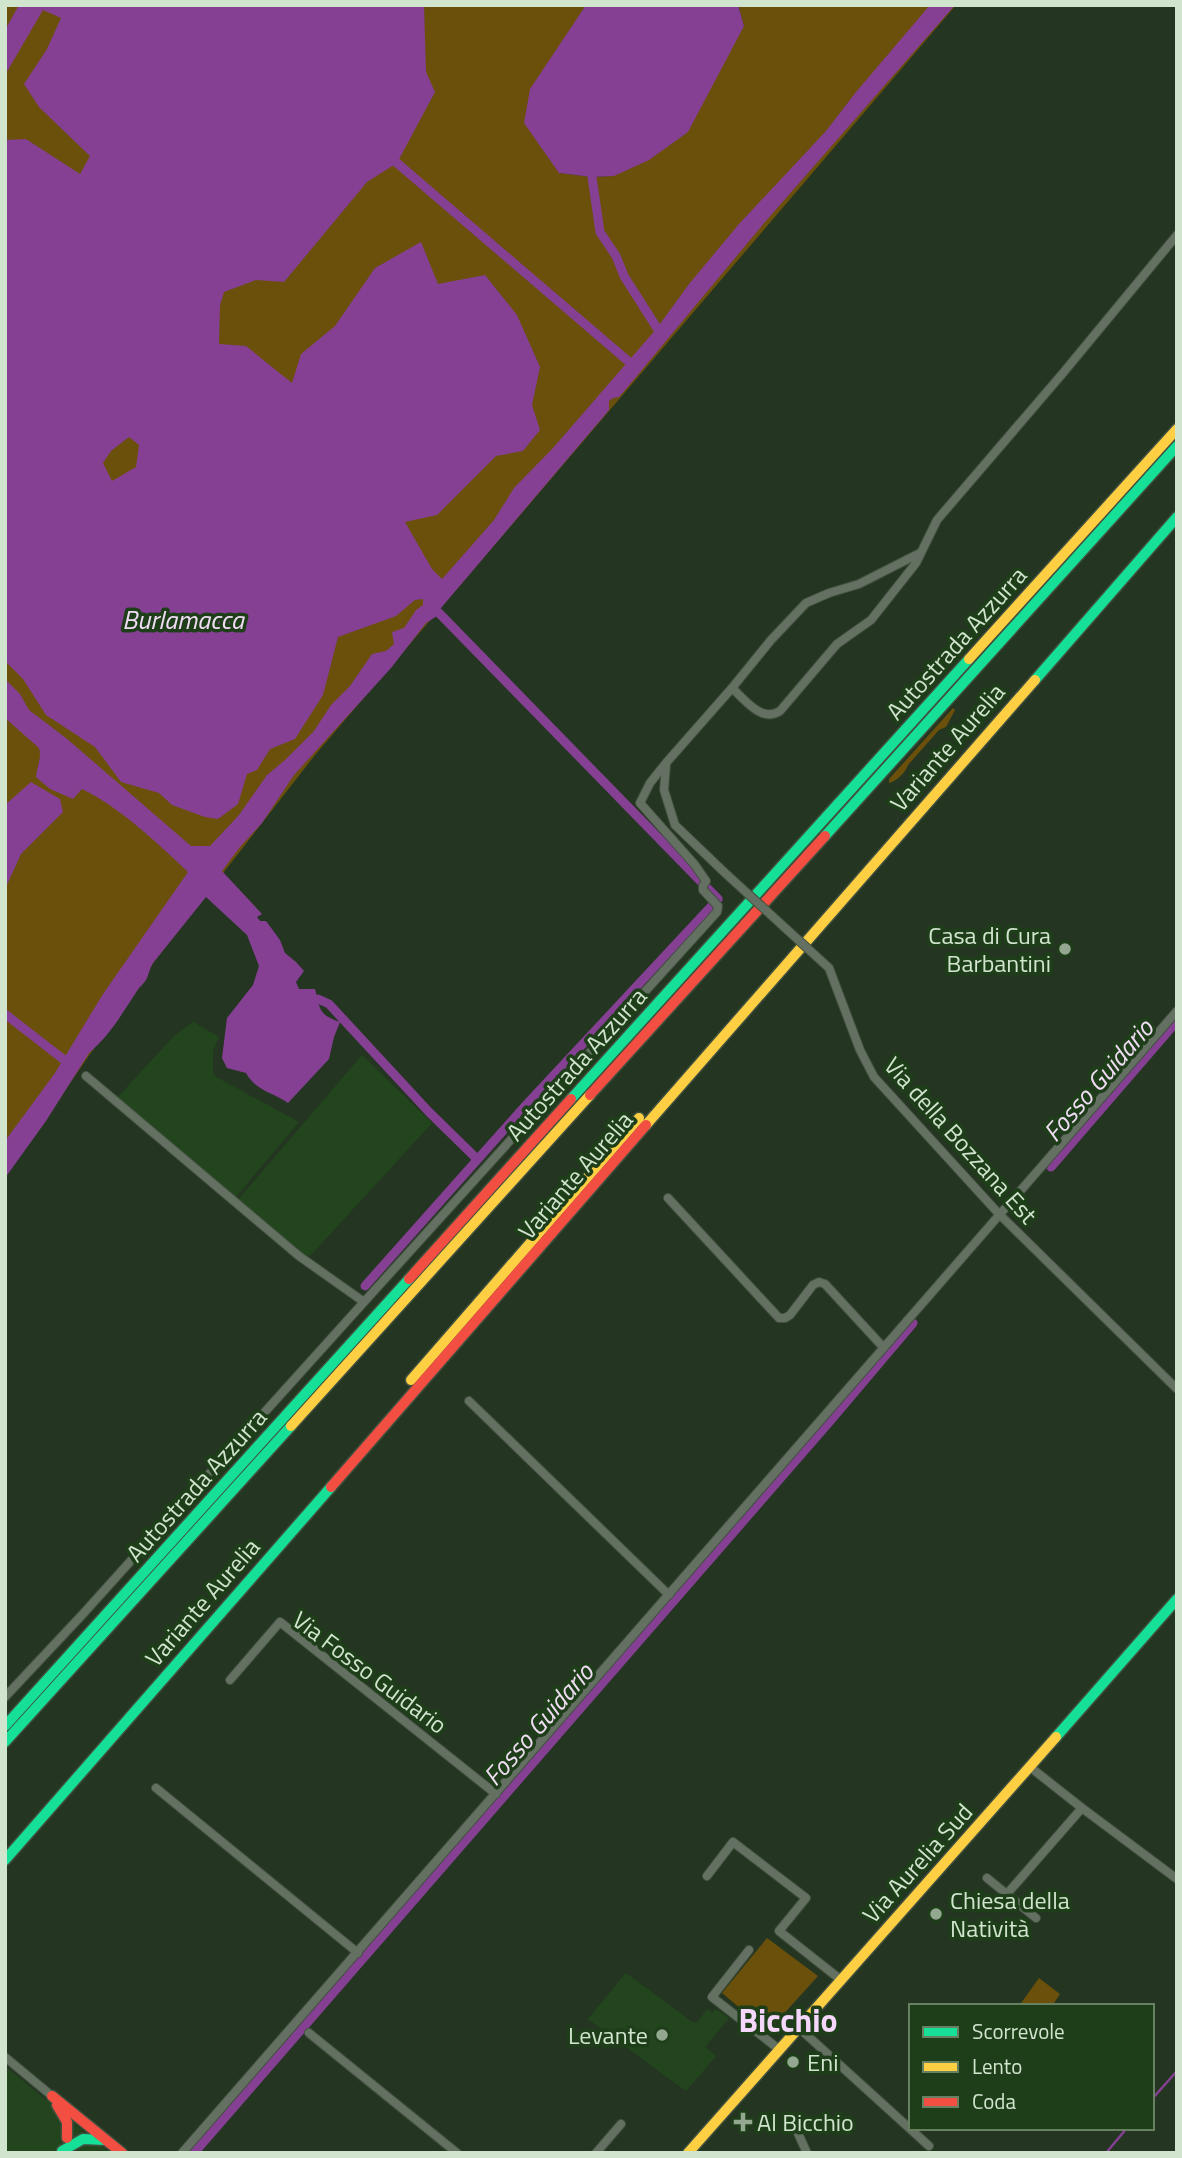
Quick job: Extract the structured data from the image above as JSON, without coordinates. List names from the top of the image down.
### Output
{
  "streets": {
    "main road": ["Autostrada Azzurra", "Variante Aurelia", "Via Aurelia Sud"],
    "street": ["Via della Bozzana Est", "Via Fosso Guidario"]
  },
  "districts": ["Bicchio"],
  "water": ["Burlamacca", "Fosso Guidario"],
  "places": {
    "other": [
      "Casa di Cura Barbantini",
      "Chiesa della Natività",
      "Levante",
      "Eni"
    ],
    "health": ["Al Bicchio"]
  },
  "legend": ["Scorrevole", "Lento", "Coda"]
}
